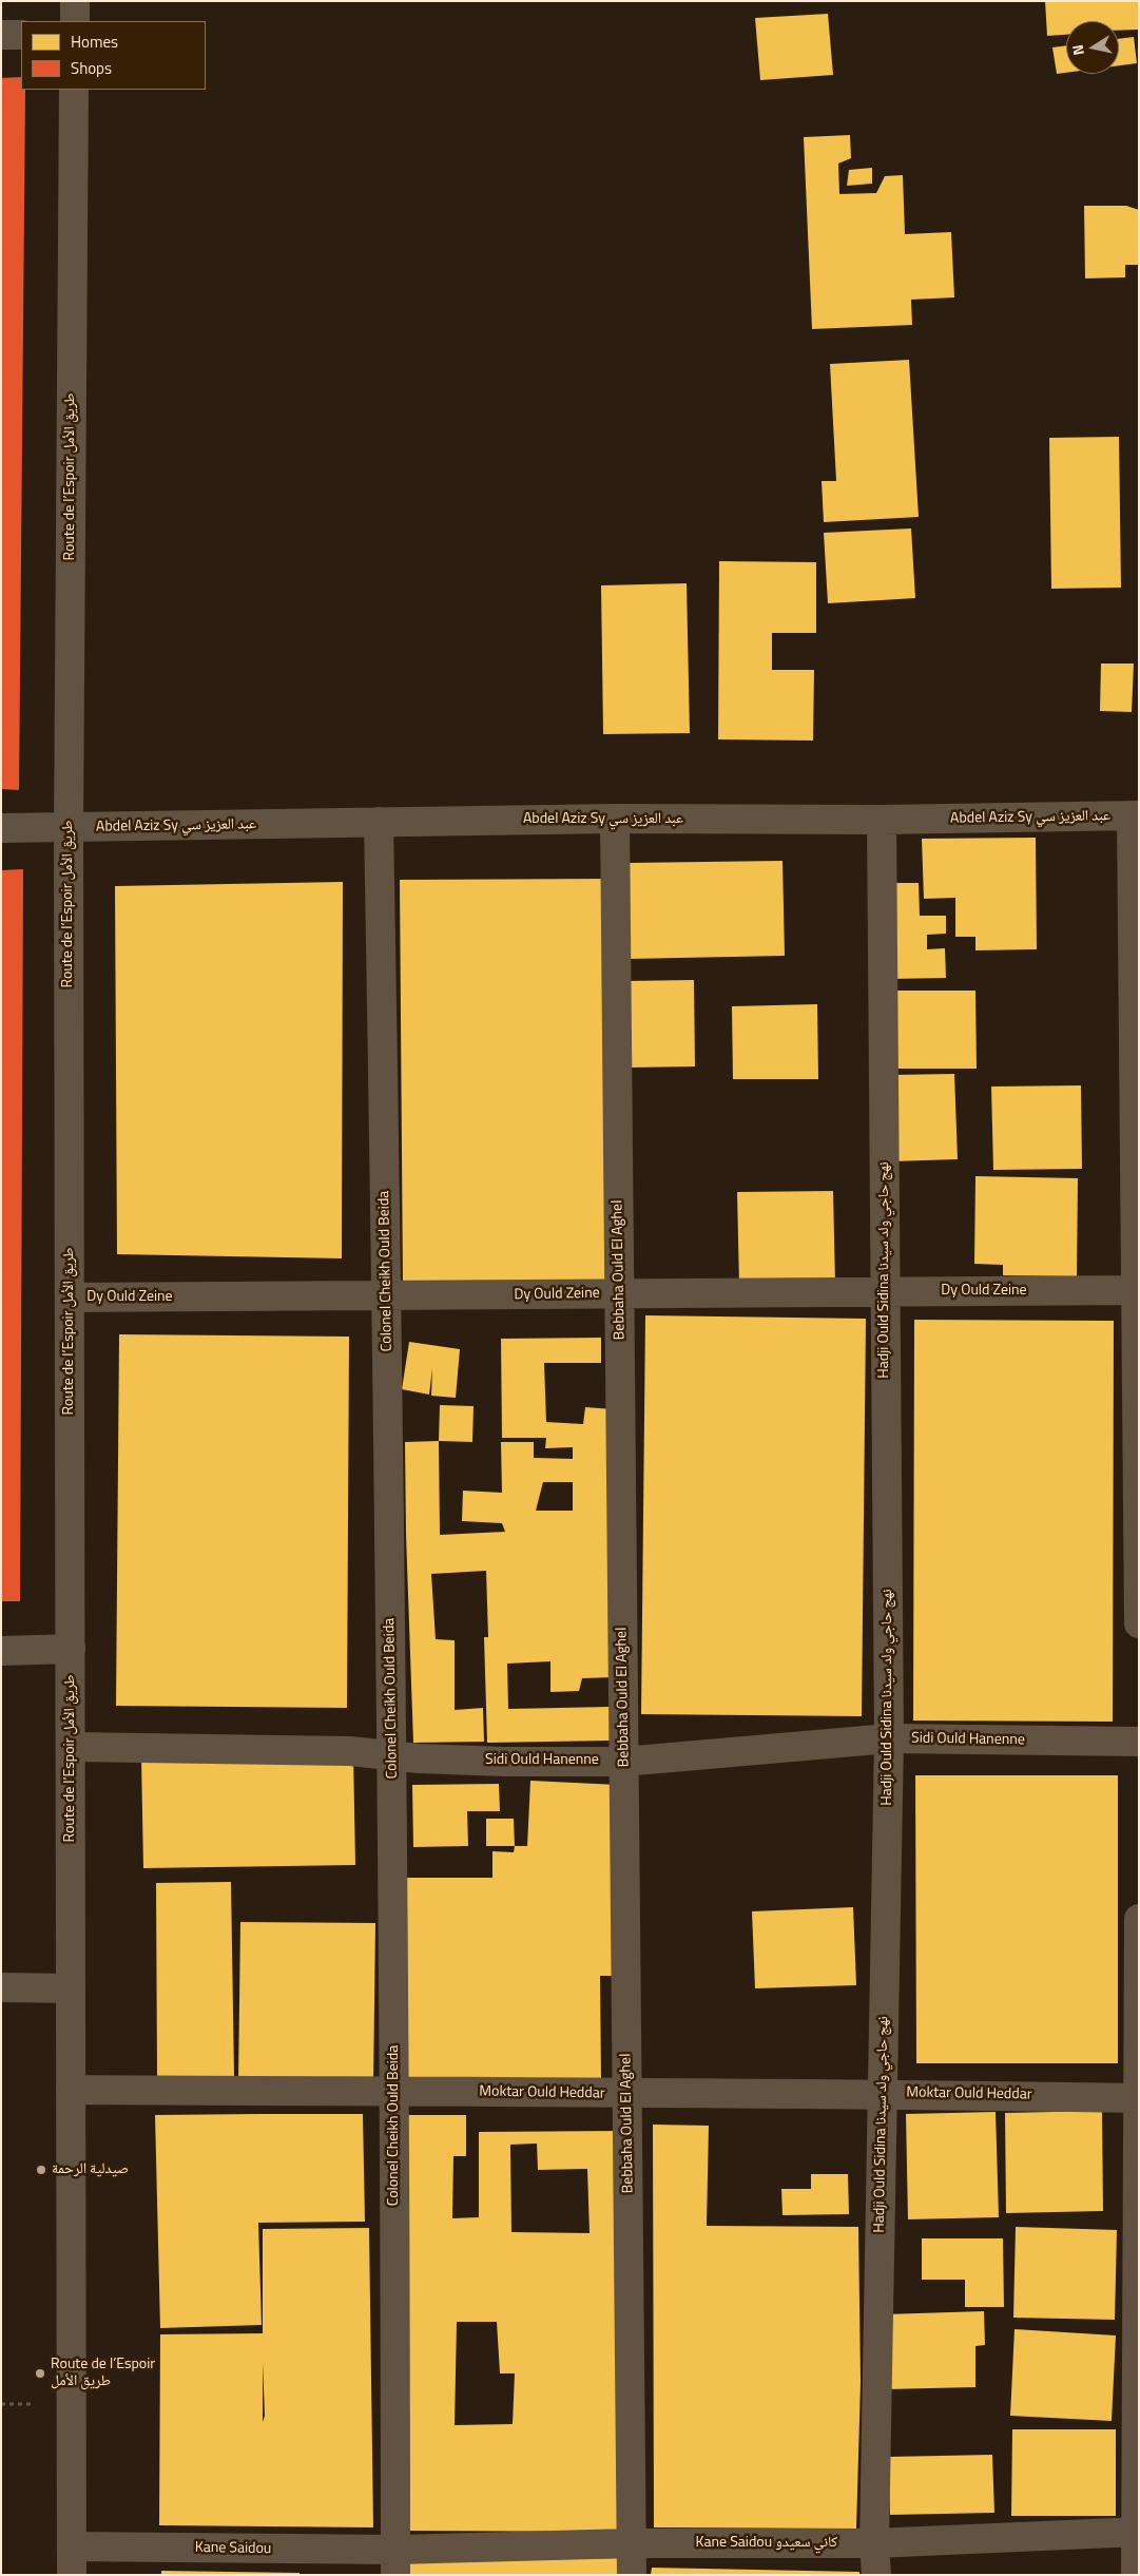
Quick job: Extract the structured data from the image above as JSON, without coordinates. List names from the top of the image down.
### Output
{
  "streets": {
    "street": [
      "Route de l’Espoir طريق الأمل",
      "Abdel Aziz Sy عبد العزيز سي",
      "Bebbaha Ould El Aghel",
      "Hadji Ould Sidina نهج حاجي ولد سيدنا",
      "Colonel Cheikh Ould Beida",
      "Dy Ould Zeine",
      "Sidi Ould Hanenne",
      "Moktar Ould Heddar",
      "Kane Saidou كاني سعيدو",
      "Kane Saidou"
    ]
  },
  "crossings": [
    ["Route de l’Espoir طريق الأمل", "Abdel Aziz Sy عبد العزيز سي"],
    ["Route de l’Espoir طريق الأمل", "Dy Ould Zeine"],
    ["Route de l’Espoir طريق الأمل", "Sidi Ould Hanenne"],
    ["Route de l’Espoir طريق الأمل", "Moktar Ould Heddar"],
    ["Route de l’Espoir طريق الأمل", "Kane Saidou"],
    ["Abdel Aziz Sy عبد العزيز سي", "Bebbaha Ould El Aghel"],
    ["Abdel Aziz Sy عبد العزيز سي", "Hadji Ould Sidina نهج حاجي ولد سيدنا"],
    ["Abdel Aziz Sy عبد العزيز سي", "Colonel Cheikh Ould Beida"],
    ["Bebbaha Ould El Aghel", "Dy Ould Zeine"],
    ["Bebbaha Ould El Aghel", "Sidi Ould Hanenne"],
    ["Bebbaha Ould El Aghel", "Moktar Ould Heddar"],
    ["Bebbaha Ould El Aghel", "Kane Saidou كاني سعيدو"],
    ["Hadji Ould Sidina نهج حاجي ولد سيدنا", "Dy Ould Zeine"],
    ["Hadji Ould Sidina نهج حاجي ولد سيدنا", "Sidi Ould Hanenne"],
    ["Hadji Ould Sidina نهج حاجي ولد سيدنا", "Moktar Ould Heddar"],
    ["Hadji Ould Sidina نهج حاجي ولد سيدنا", "Kane Saidou كاني سعيدو"],
    ["Colonel Cheikh Ould Beida", "Dy Ould Zeine"],
    ["Colonel Cheikh Ould Beida", "Sidi Ould Hanenne"],
    ["Colonel Cheikh Ould Beida", "Moktar Ould Heddar"],
    ["Colonel Cheikh Ould Beida", "Kane Saidou كاني سعيدو"],
    ["Colonel Cheikh Ould Beida", "Kane Saidou"],
    ["Kane Saidou كاني سعيدو", "Kane Saidou"]
  ],
  "places": ["صيدلية الرحمة", "Route de l’Espoir طريق الأمل"],
  "legend": ["Homes", "Shops"],
  "north": "left"
}
